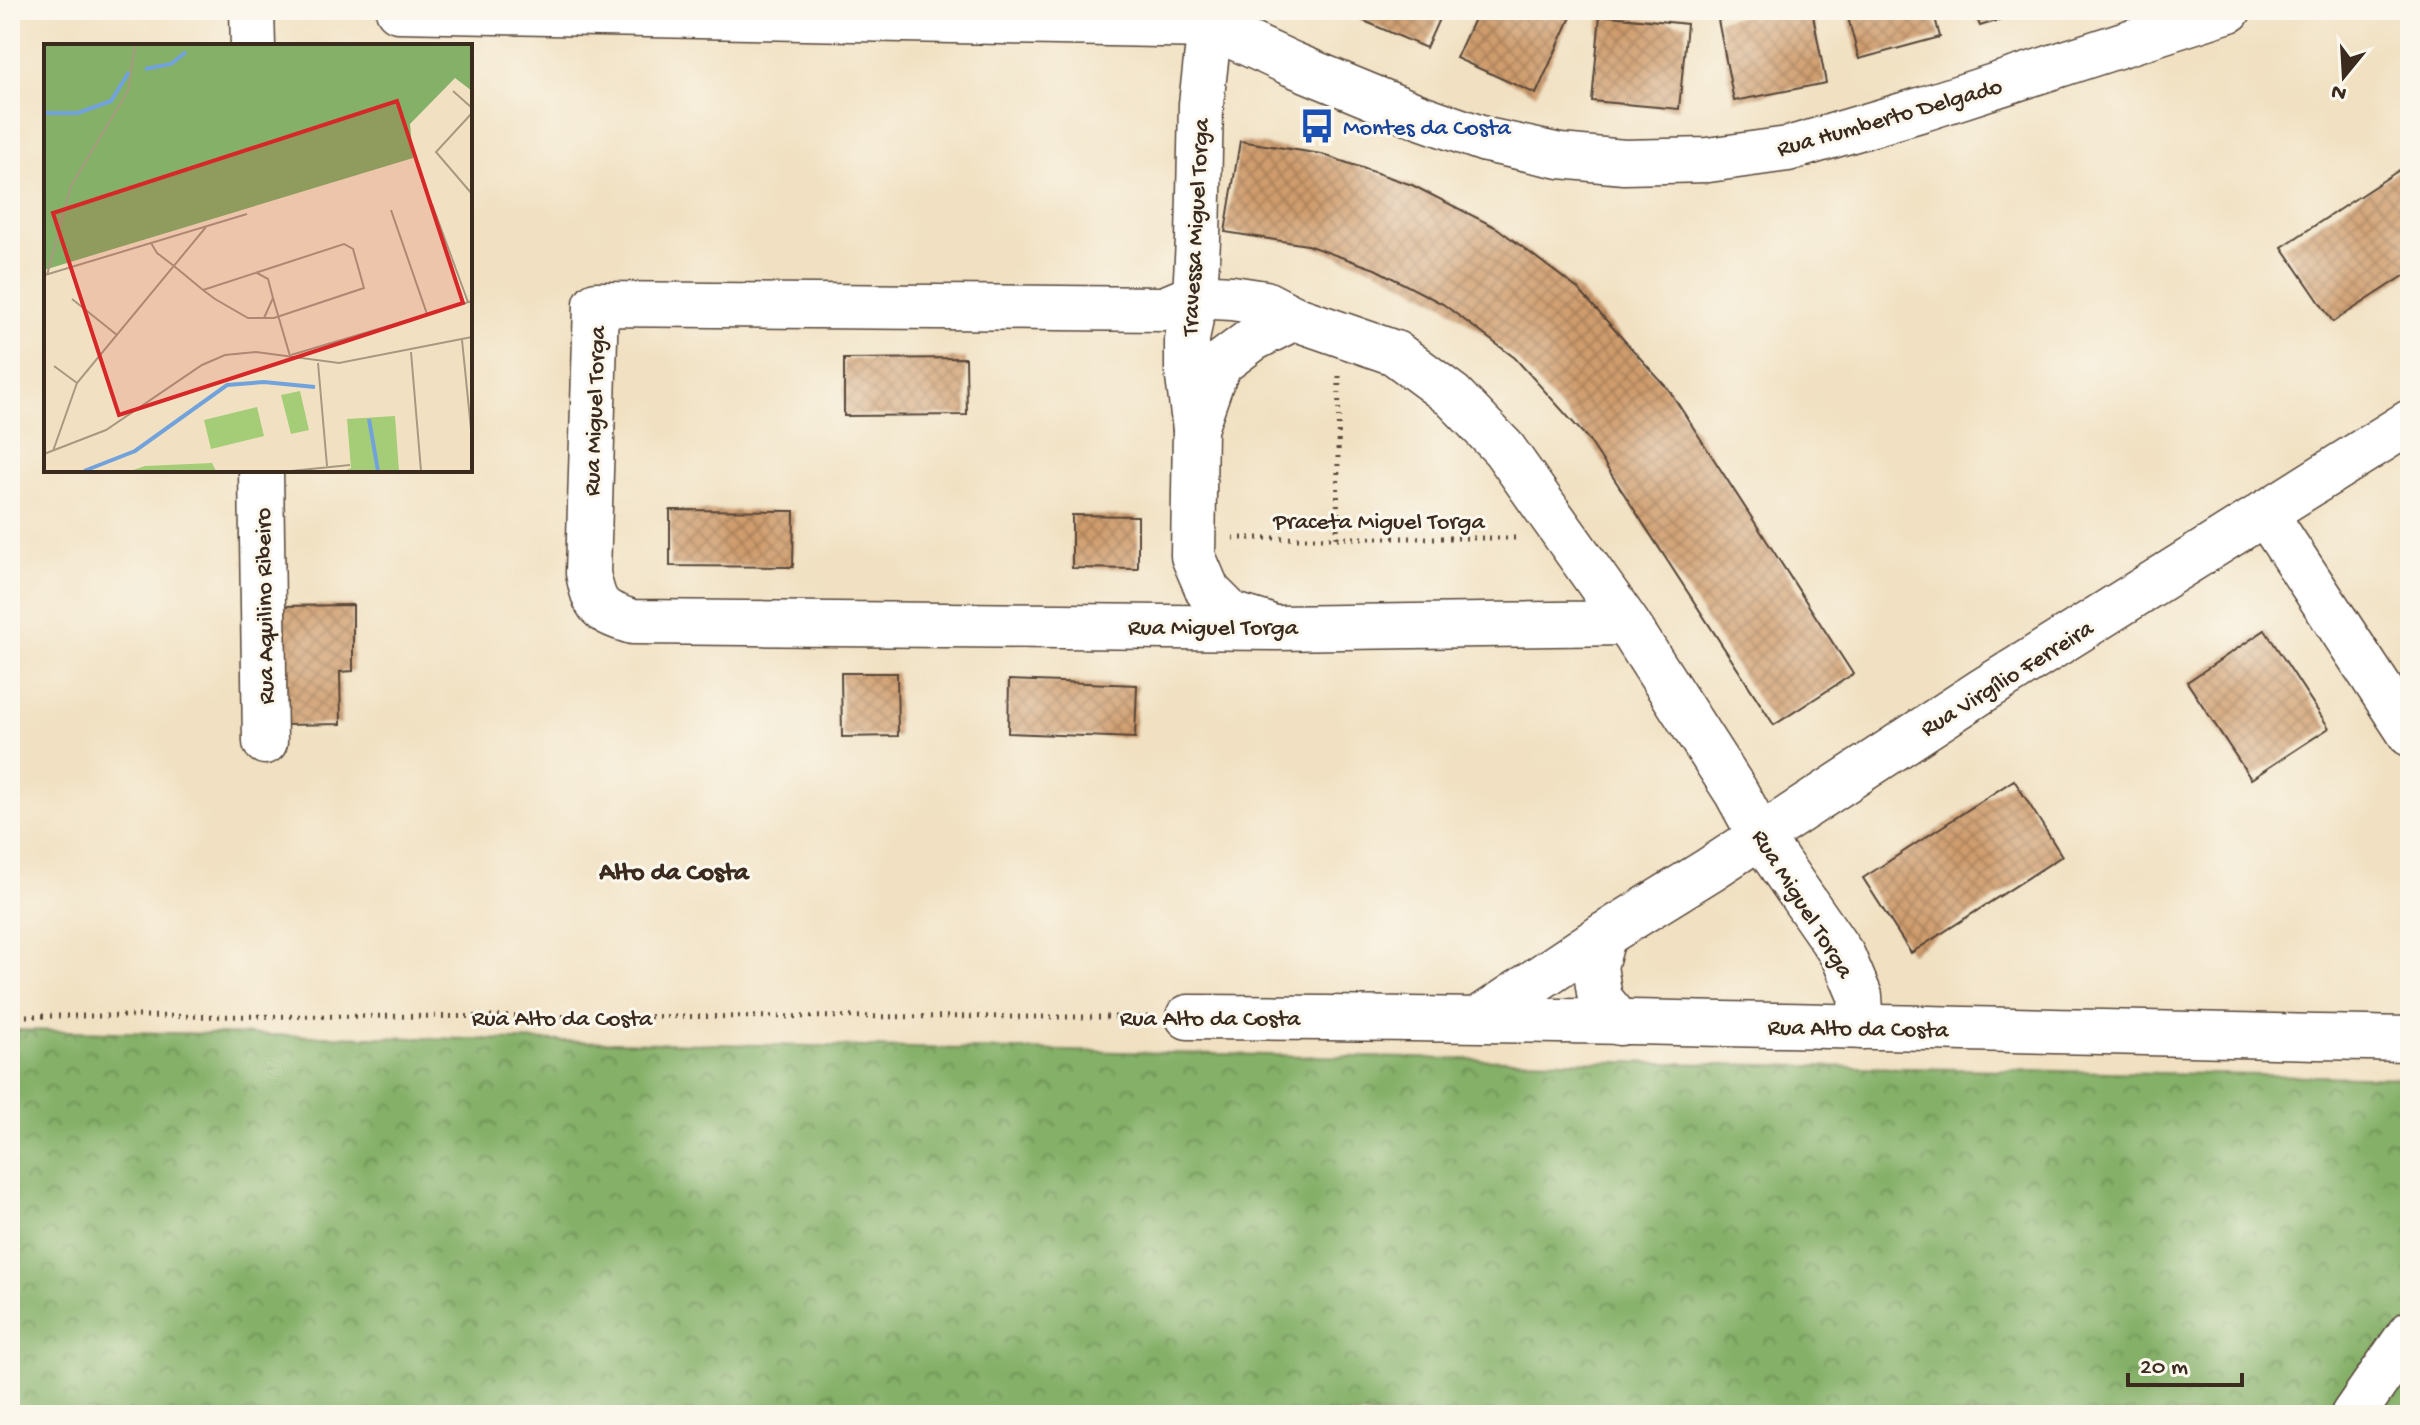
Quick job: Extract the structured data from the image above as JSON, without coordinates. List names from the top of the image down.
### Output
{
  "streets": {
    "street": [
      "Rua Humberto Delgado",
      "Travessa Miguel Torga",
      "Rua Miguel Torga",
      "Rua Aquilino Ribeiro",
      "Rua Virgílio Ferreira",
      "Rua Alto da Costa"
    ],
    "path": ["Praceta Miguel Torga"]
  },
  "crossings": [
    ["Rua Humberto Delgado", "Travessa Miguel Torga"],
    ["Travessa Miguel Torga", "Rua Miguel Torga"],
    ["Travessa Miguel Torga", "Praceta Miguel Torga"],
    ["Rua Miguel Torga", "Rua Virgílio Ferreira"],
    ["Rua Miguel Torga", "Rua Alto da Costa"],
    ["Rua Virgílio Ferreira", "Rua Alto da Costa"]
  ],
  "districts": ["Alto da Costa"],
  "places": {
    "bus stop": ["Montes da Costa"]
  },
  "scale_bar": "20 m",
  "north": "bottom"
}
